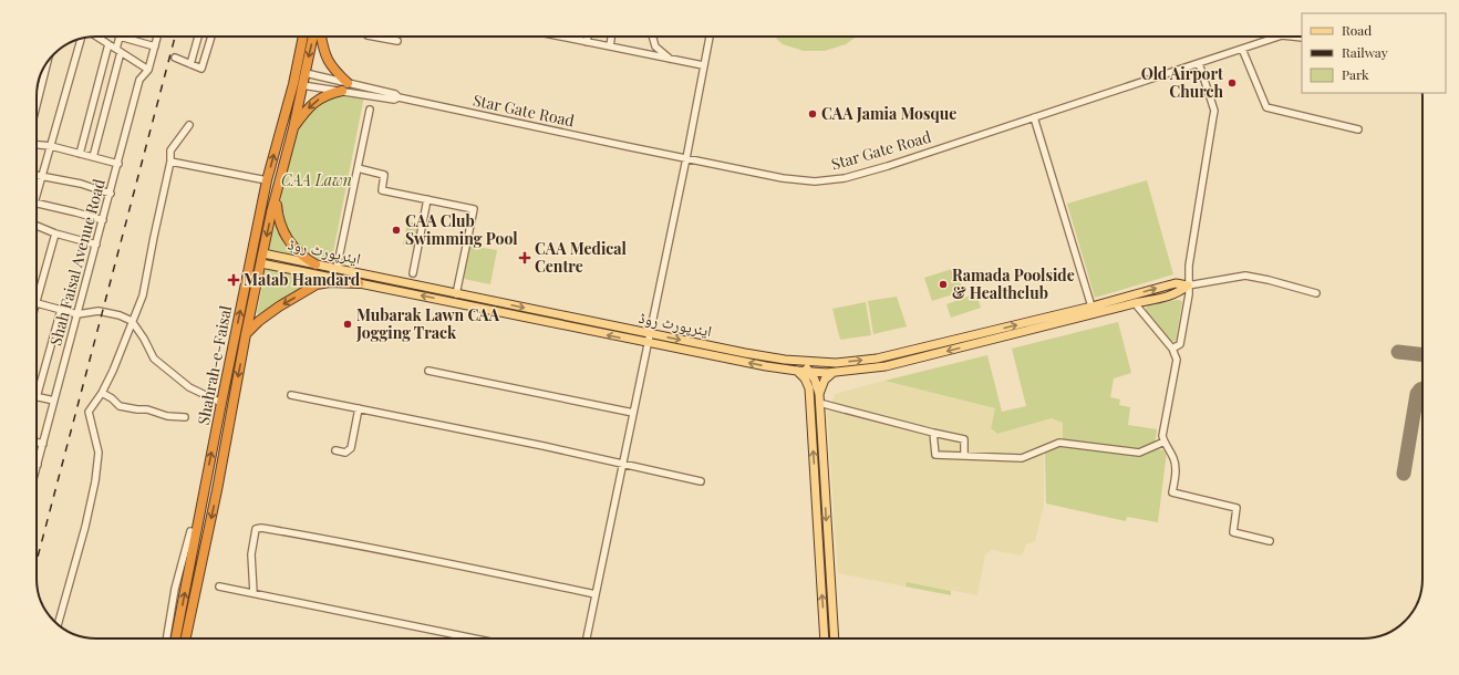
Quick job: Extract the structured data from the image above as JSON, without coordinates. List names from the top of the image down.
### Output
{
  "streets": {
    "highway": ["Shahrah-e-Faisal"],
    "main road": ["ایئرپورٹ روڈ"],
    "street": ["Star Gate Road", "Shah Faisal Avenue Road"]
  },
  "crossings": [
    ["Star Gate Road", "Shahrah-e-Faisal"],
    ["ایئرپورٹ روڈ", "Shahrah-e-Faisal"]
  ],
  "parks": ["CAA Lawn"],
  "places": {
    "other": [
      "Old Airport Church",
      "CAA Jamia Mosque",
      "CAA Club Swimming Pool",
      "Ramada Poolside & Healthclub",
      "Mubarak Lawn CAA Jogging Track"
    ],
    "health": ["CAA Medical Centre", "Matab Hamdard"]
  },
  "legend": ["Road", "Railway", "Park"]
}
